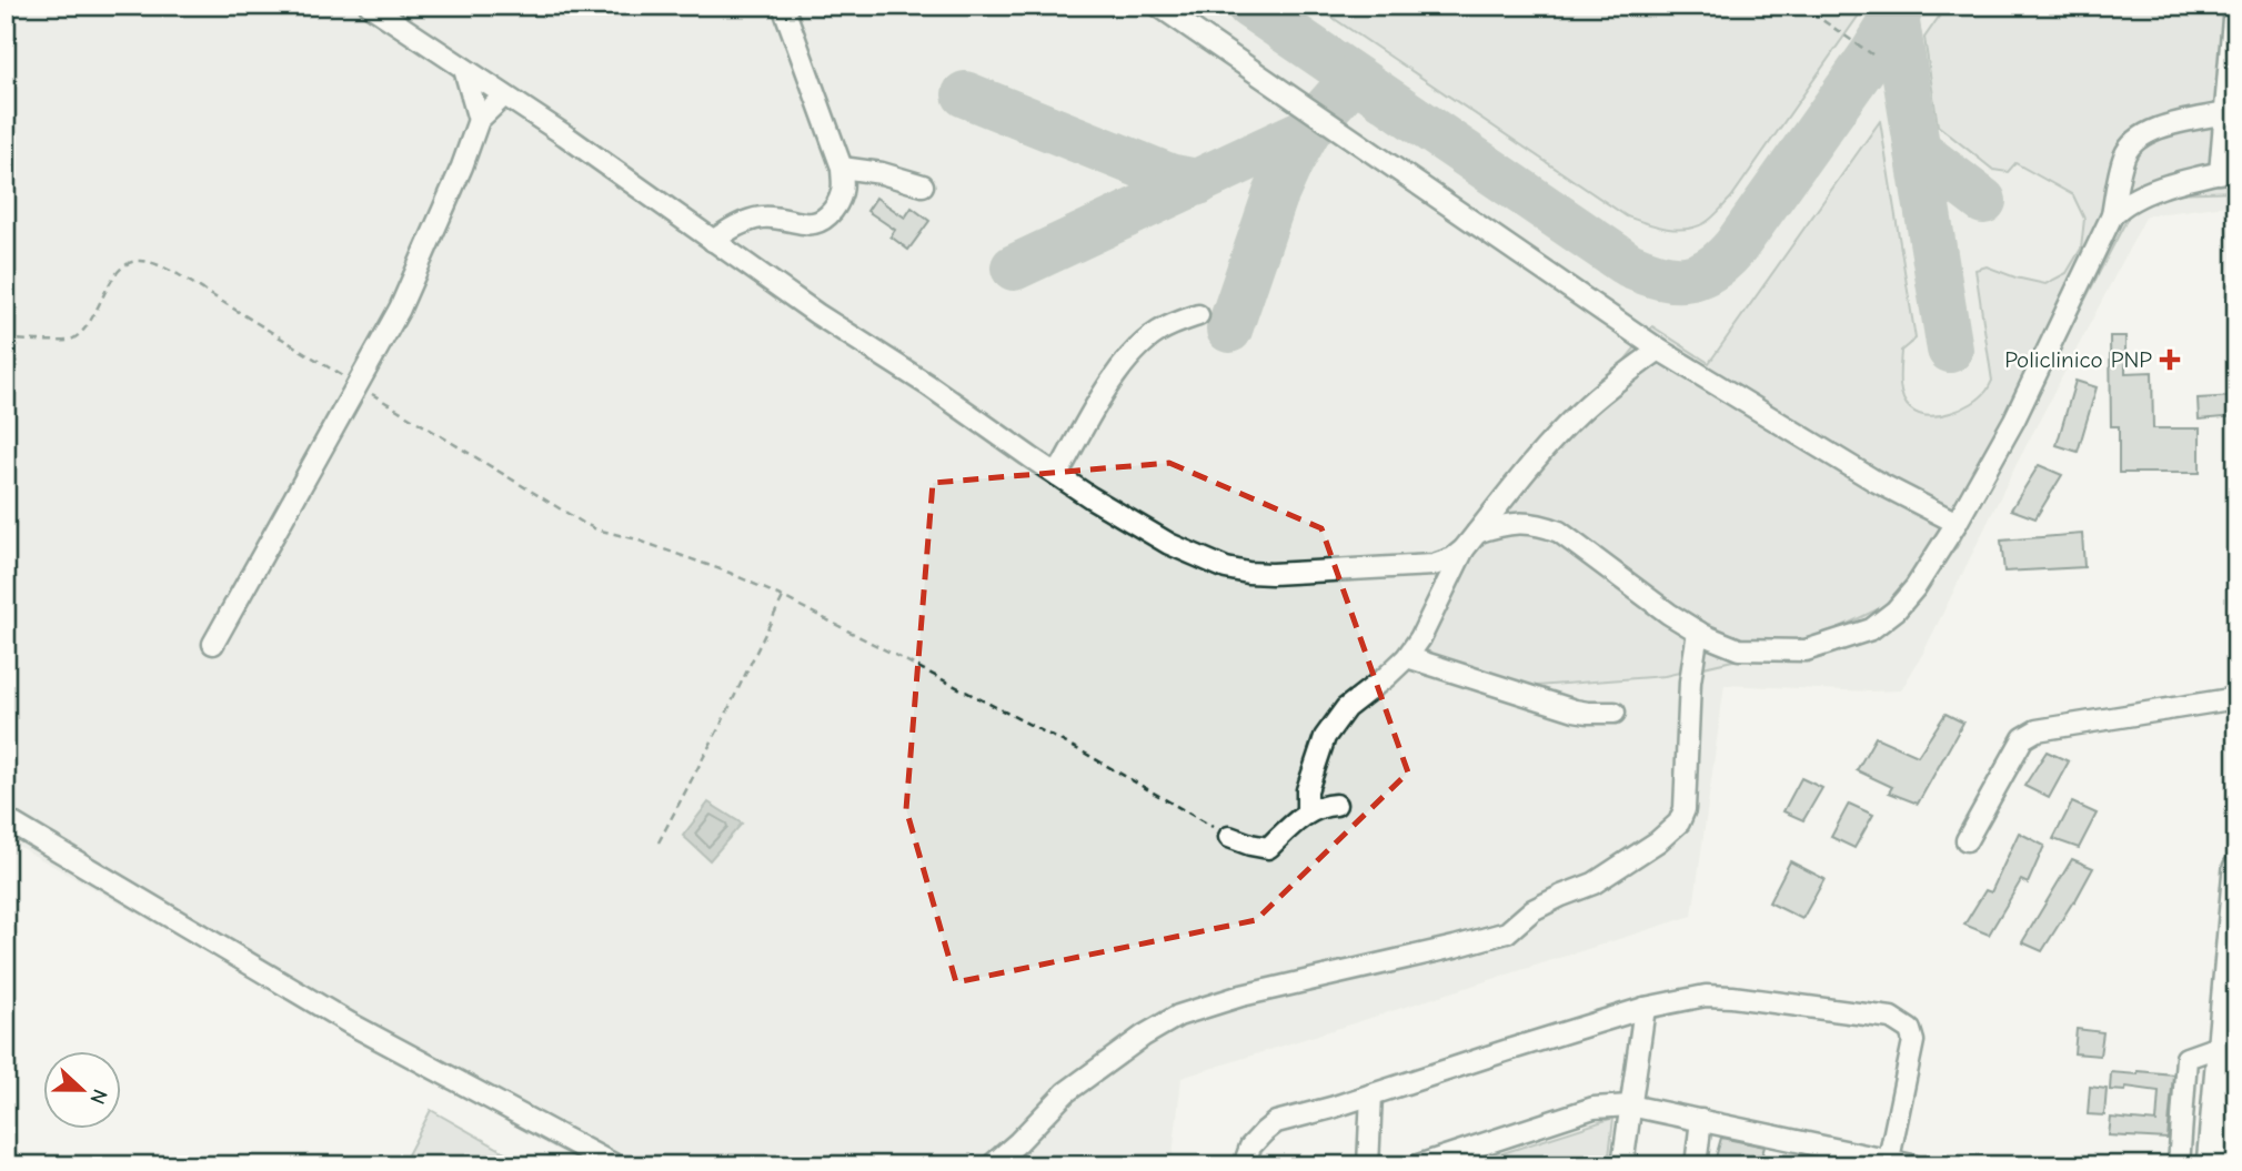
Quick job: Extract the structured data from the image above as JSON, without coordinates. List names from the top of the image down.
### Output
{
  "places": {
    "health": ["Policlinico PNP"]
  },
  "north": "right"
}
